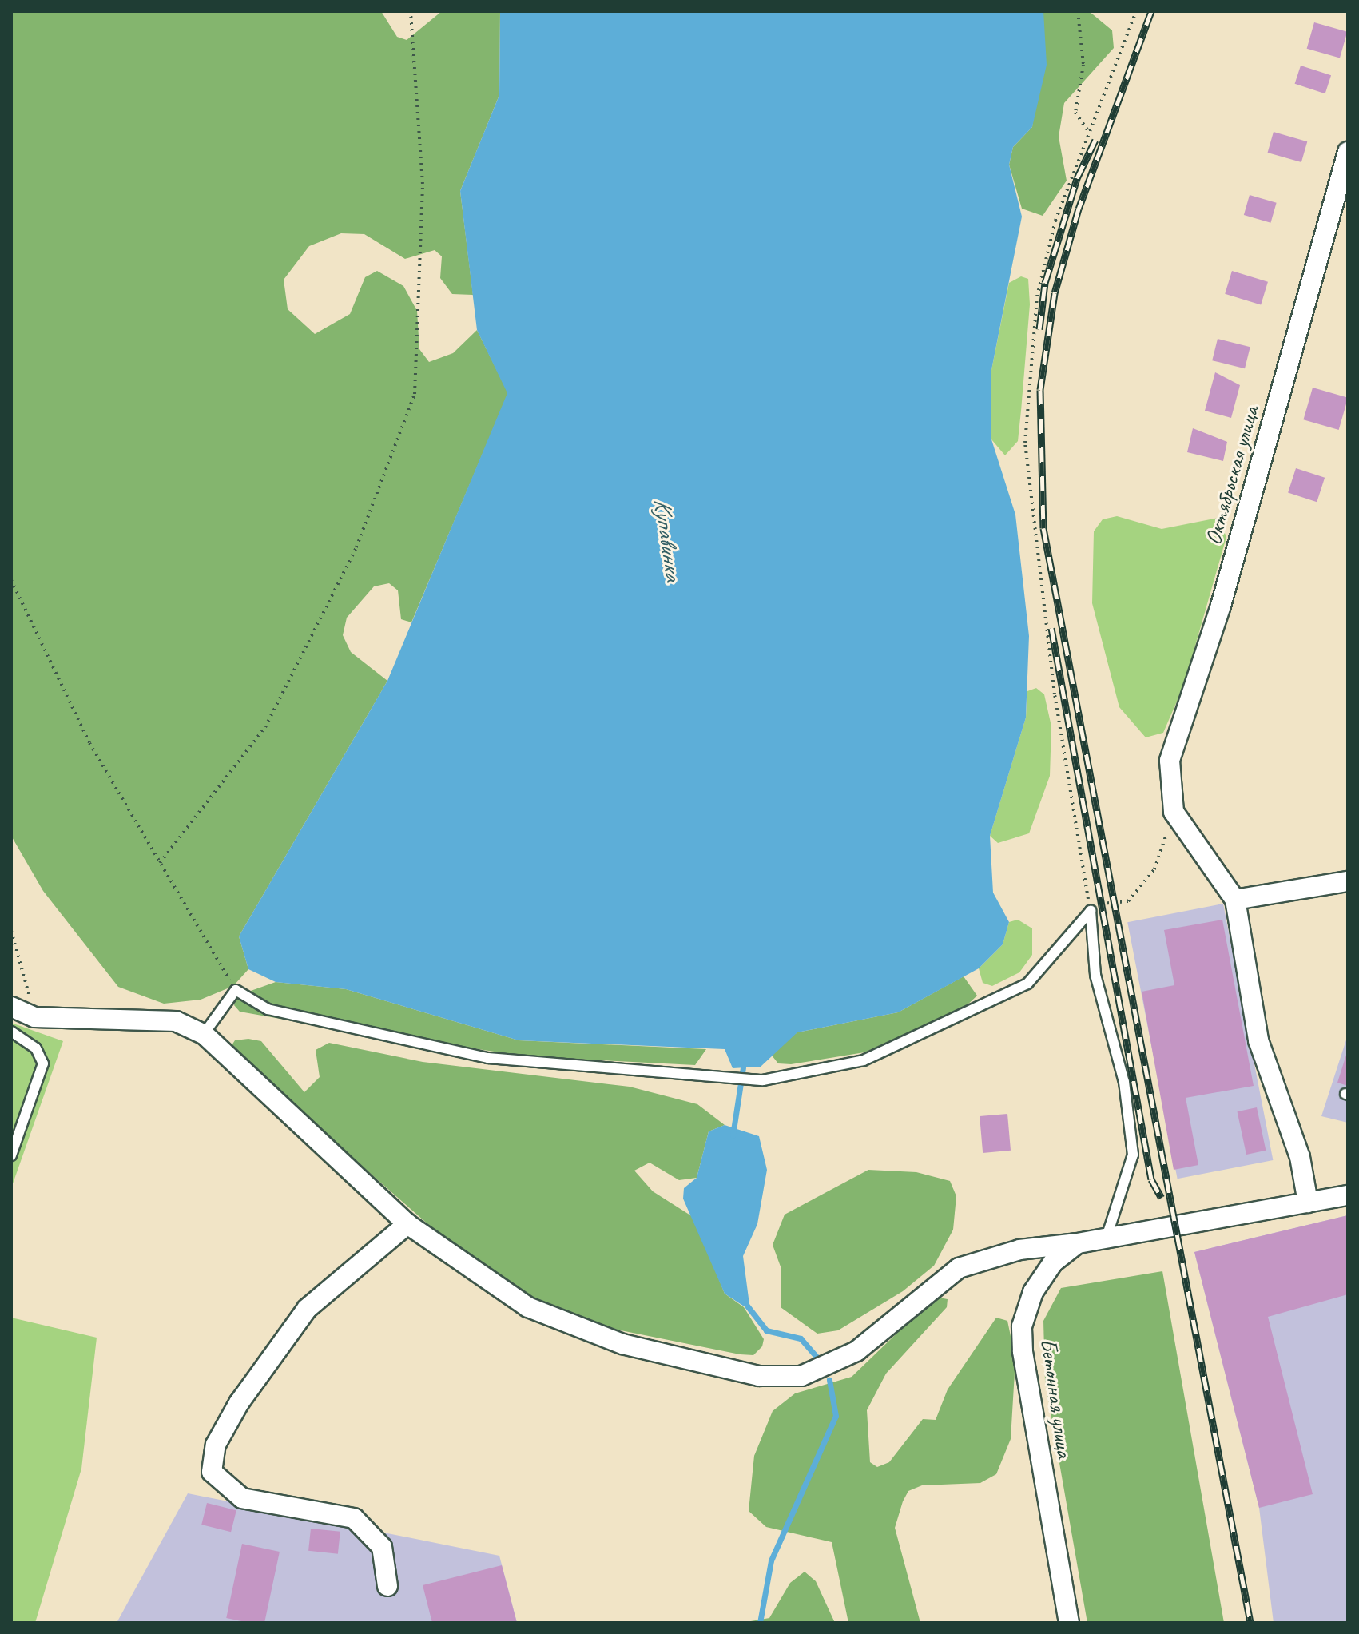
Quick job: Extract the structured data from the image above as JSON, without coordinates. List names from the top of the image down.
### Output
{
  "streets": {
    "street": ["Октябрьская улица", "Бетонная улица"]
  },
  "water": ["Купавинка"]
}
